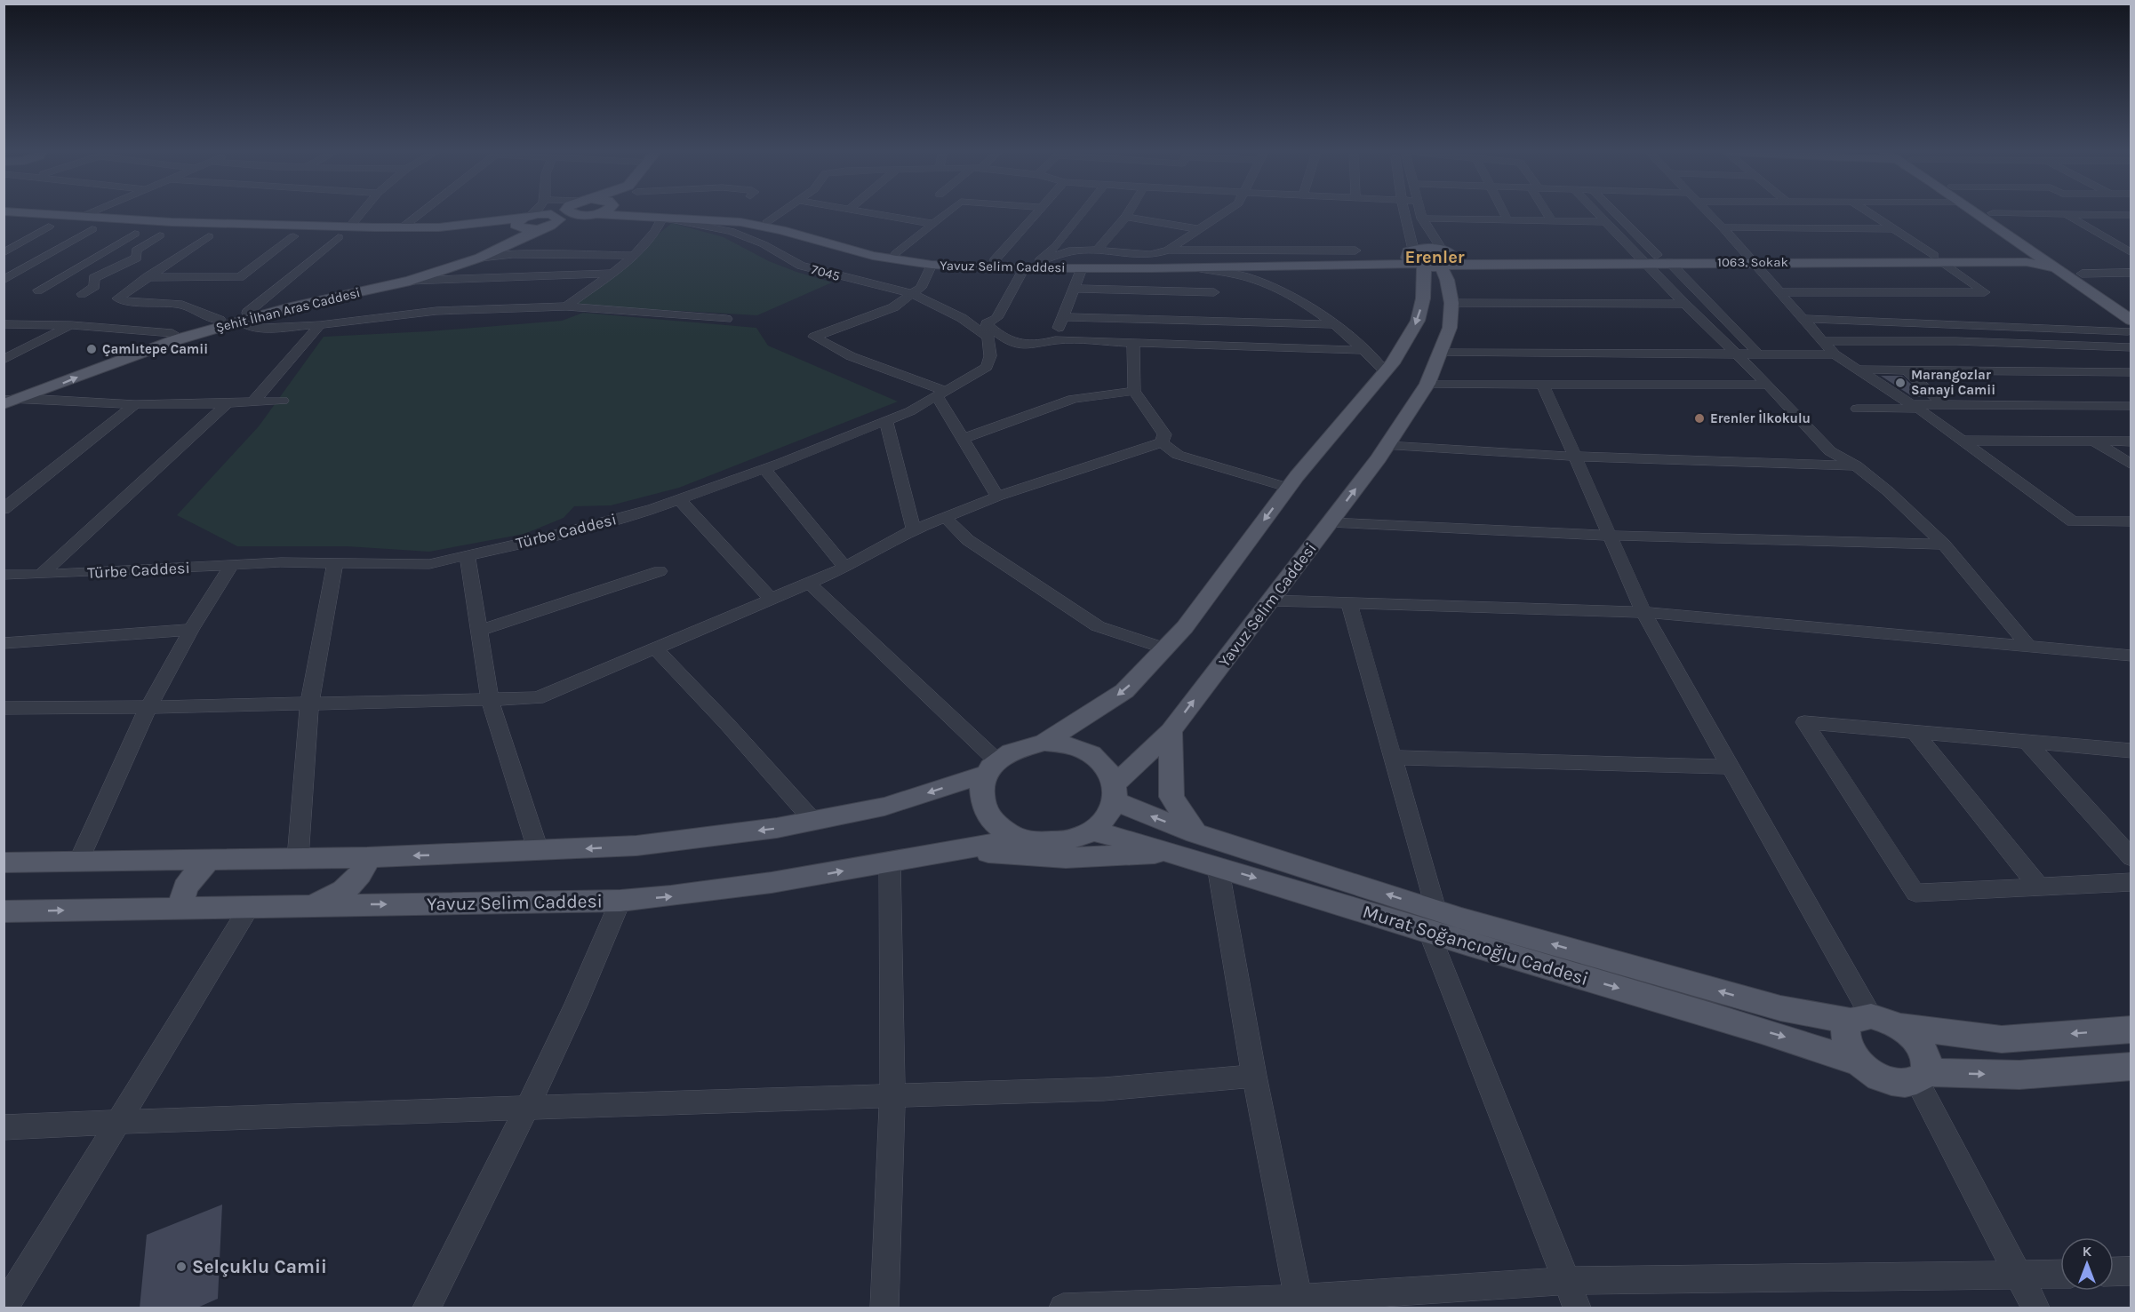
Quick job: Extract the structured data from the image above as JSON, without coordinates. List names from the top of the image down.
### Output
{
  "streets": {
    "main road": [
      "1063. Sokak",
      "Yavuz Selim Caddesi",
      "Şehit İlhan Aras Caddesi",
      "Murat Soğancıoğlu Caddesi"
    ],
    "street": ["7045", "Türbe Caddesi"]
  },
  "crossings": [
    ["1063. Sokak", "Yavuz Selim Caddesi"],
    ["Yavuz Selim Caddesi", "7045"],
    ["Yavuz Selim Caddesi", "Murat Soğancıoğlu Caddesi"],
    ["7045", "Türbe Caddesi"]
  ],
  "districts": ["Erenler"],
  "places": [
    "Çamlıtepe Camii",
    "Marangozlar Sanayi Camii",
    "Erenler İlkokulu",
    "Selçuklu Camii"
  ],
  "north": "top"
}
